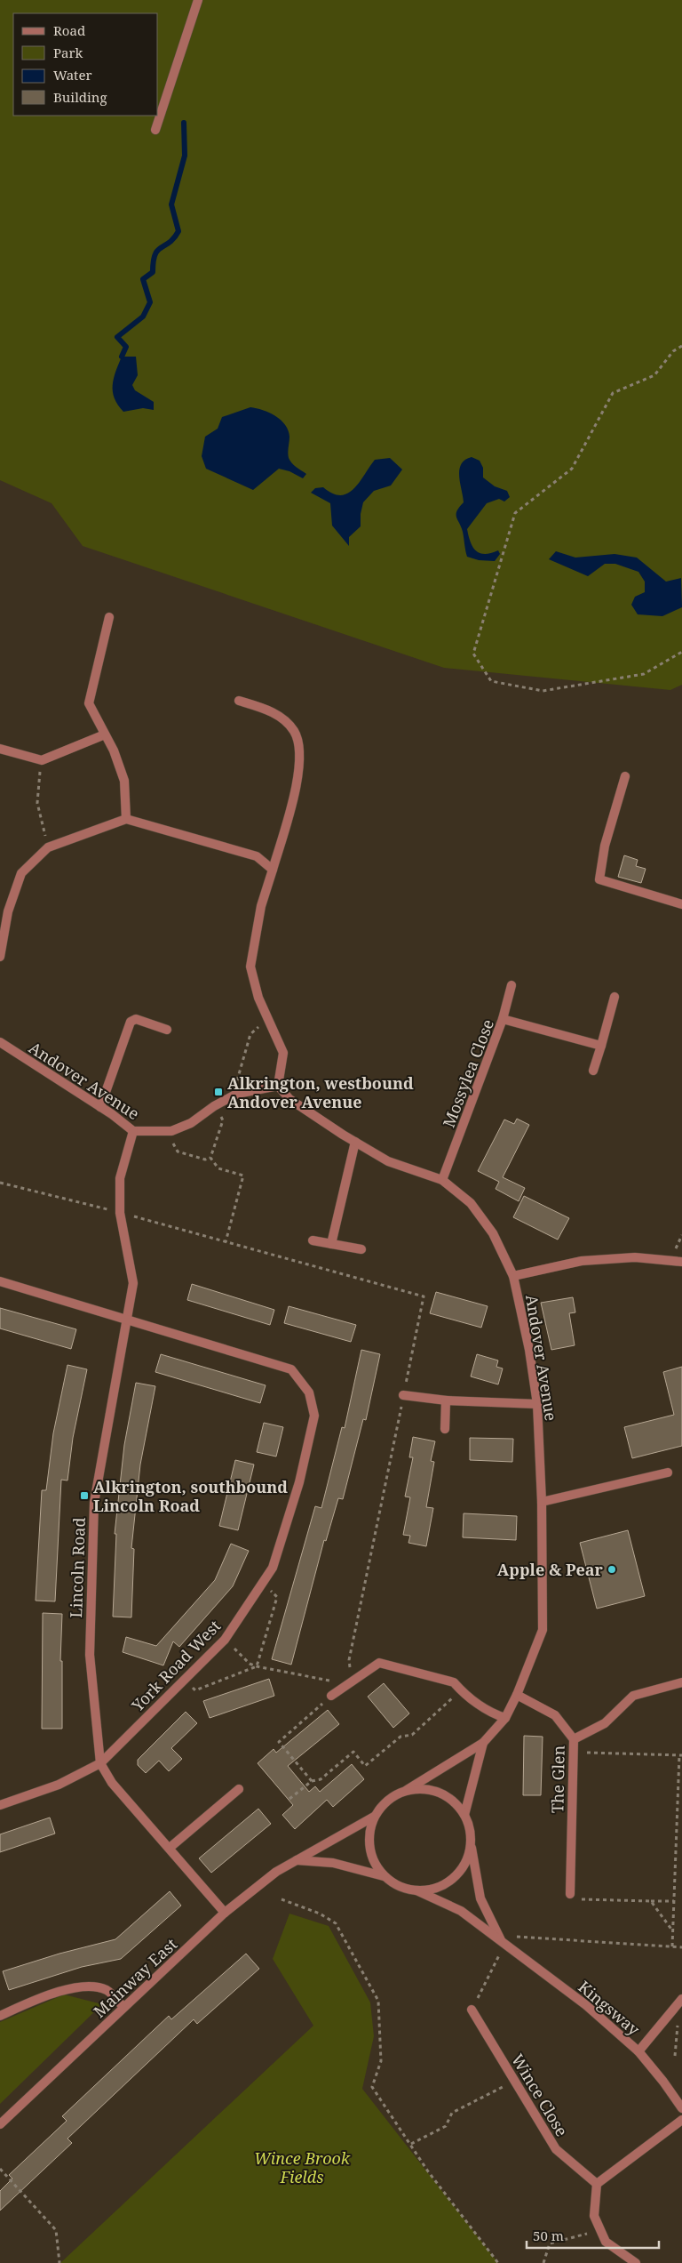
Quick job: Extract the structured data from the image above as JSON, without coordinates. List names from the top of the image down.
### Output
{
  "streets": {
    "street": [
      "Mossylea Close",
      "Andover Avenue",
      "Lincoln Road",
      "York Road West",
      "The Glen",
      "Mainway East",
      "Kingsway",
      "Wince Close"
    ]
  },
  "crossings": [
    ["Mossylea Close", "Andover Avenue"],
    ["Andover Avenue", "Lincoln Road"],
    ["Andover Avenue", "The Glen"],
    ["Andover Avenue", "Mainway East"],
    ["Andover Avenue", "Kingsway"],
    ["Lincoln Road", "York Road West"],
    ["Lincoln Road", "Mainway East"],
    ["Mainway East", "Kingsway"]
  ],
  "parks": ["Wince Brook Fields"],
  "places": {
    "transit": ["Alkrington, westbound Andover Avenue", "Alkrington, southbound Lincoln Road"],
    "other": ["Apple & Pear"]
  },
  "legend": [
    "Road",
    "Park",
    "Water",
    "Building"
  ],
  "scale_bar": "50 m"
}
